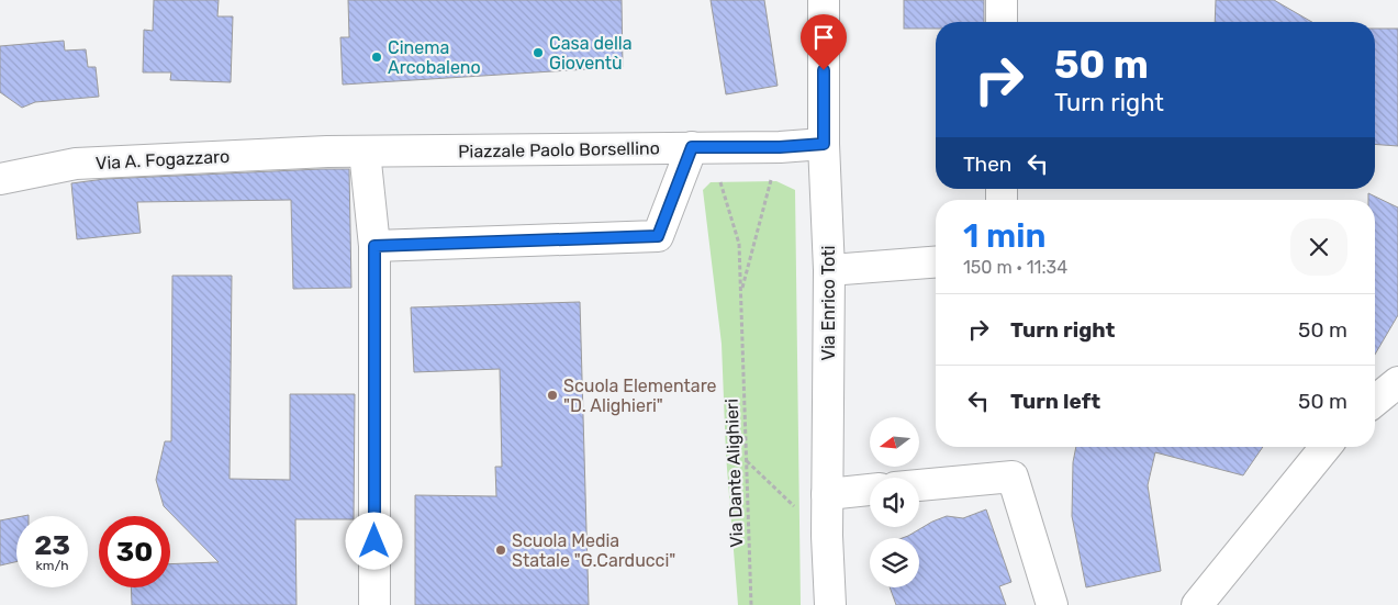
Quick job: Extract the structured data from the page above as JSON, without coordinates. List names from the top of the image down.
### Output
{
  "streets": {
    "street": ["Piazzale Paolo Borsellino", "Via A. Fogazzaro", "Via Enrico Toti"],
    "path": ["Via Dante Alighieri"]
  },
  "crossings": [
    ["Piazzale Paolo Borsellino", "Via A. Fogazzaro"],
    ["Piazzale Paolo Borsellino", "Via Enrico Toti"],
    ["Piazzale Paolo Borsellino", "Via Dante Alighieri"]
  ],
  "places": [
    "Casa della Gioventù",
    "Cinema Arcobaleno",
    "Scuola Elementare \"D. Alighieri\"",
    "Scuola Media Statale \"G.Carducci\""
  ],
  "north": "left",
  "page": {
    "turn": ["50 m", "Turn right"],
    "then": "Then",
    "heading": ["1 min", "150 m · 11:34"],
    "list": [
      {
        "name": "Turn right",
        "value": "50 m"
      },
      {
        "name": "Turn left",
        "value": "50 m"
      }
    ],
    "speed": "23 km/h",
    "limit": "30"
  }
}
